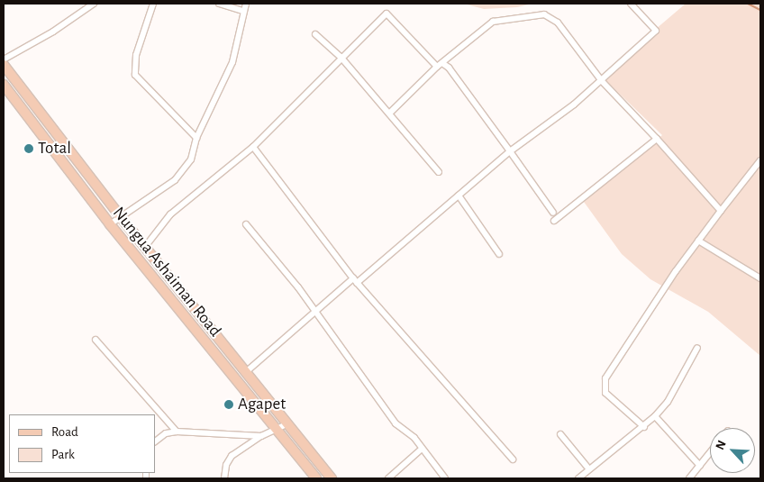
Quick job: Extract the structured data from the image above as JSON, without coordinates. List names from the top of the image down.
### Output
{
  "streets": {
    "main road": ["Nungua Ashaiman Road"]
  },
  "places": ["Total", "Agapet"],
  "legend": ["Road", "Park"],
  "north": "top left"
}
